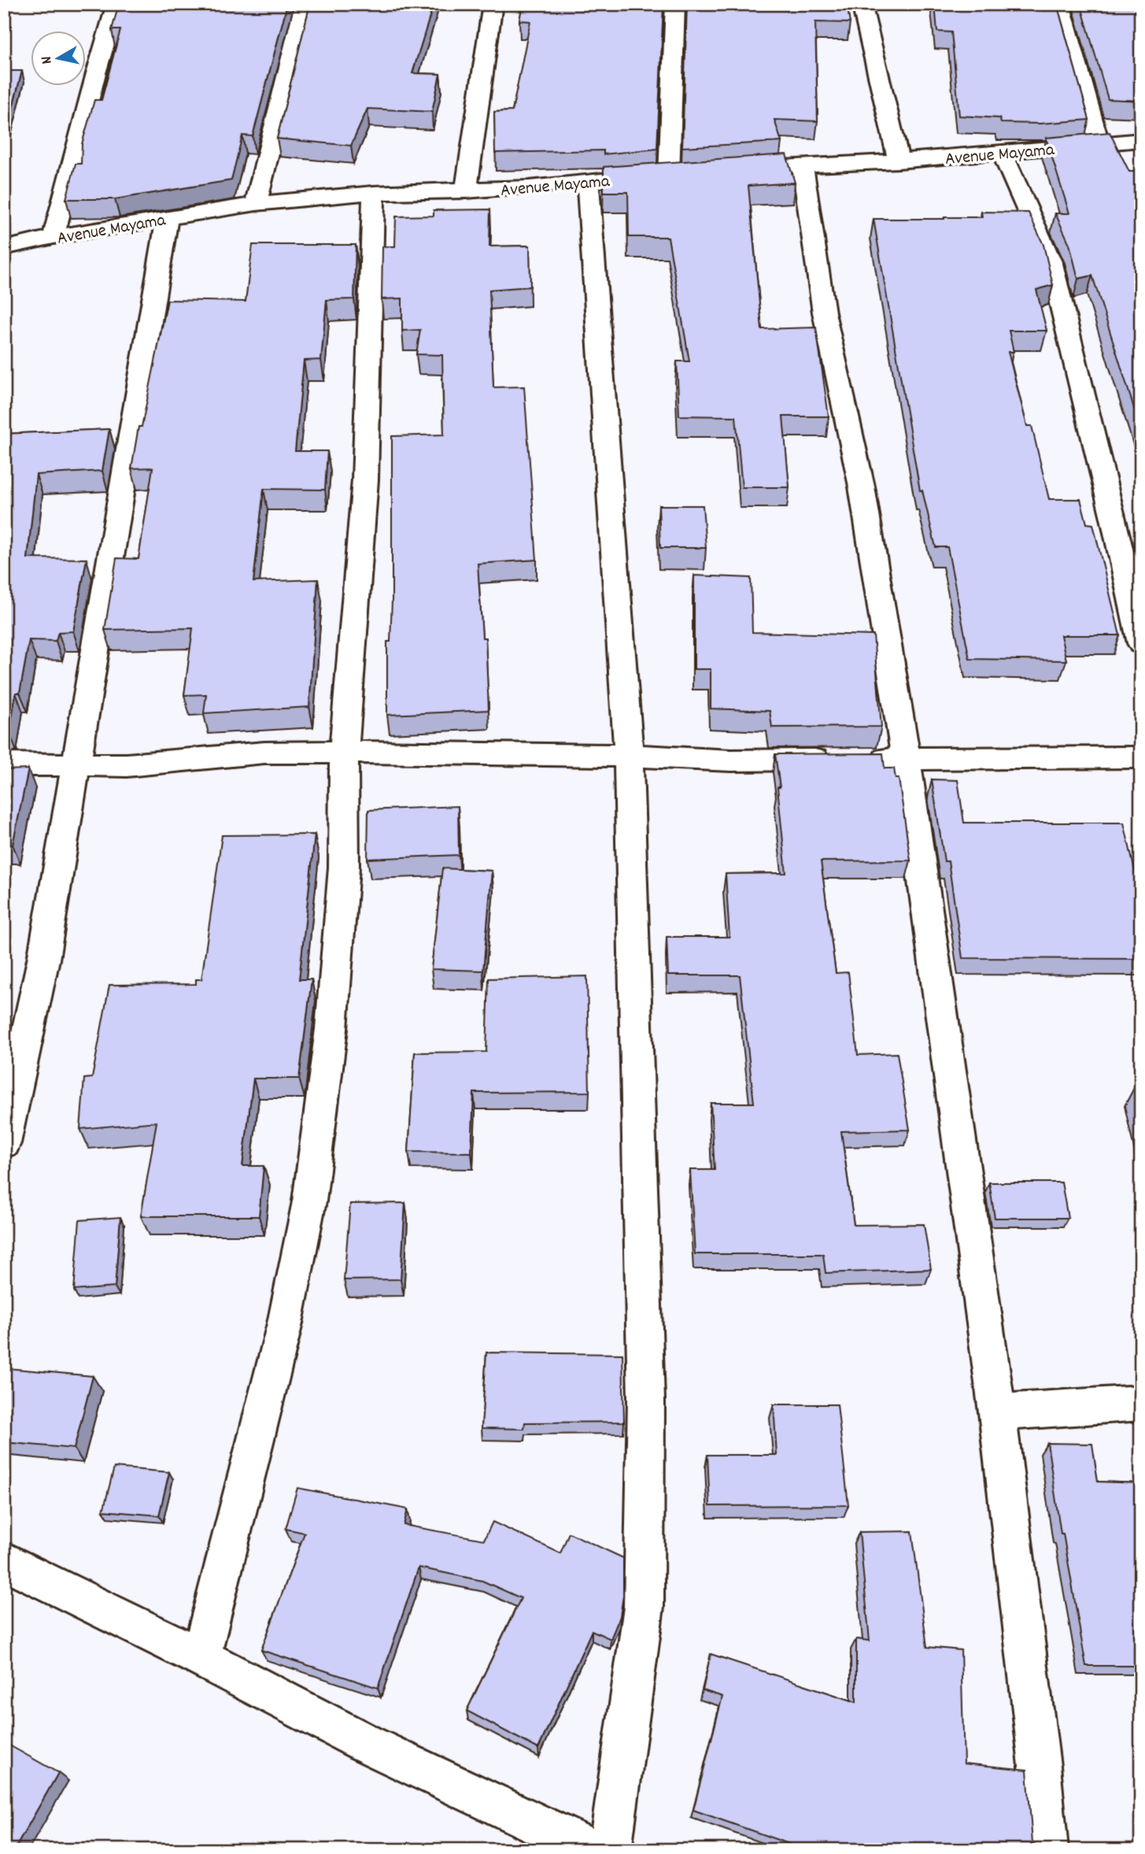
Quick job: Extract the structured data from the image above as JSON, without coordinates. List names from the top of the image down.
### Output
{
  "streets": {
    "street": ["Avenue Mayama"]
  },
  "north": "left"
}
